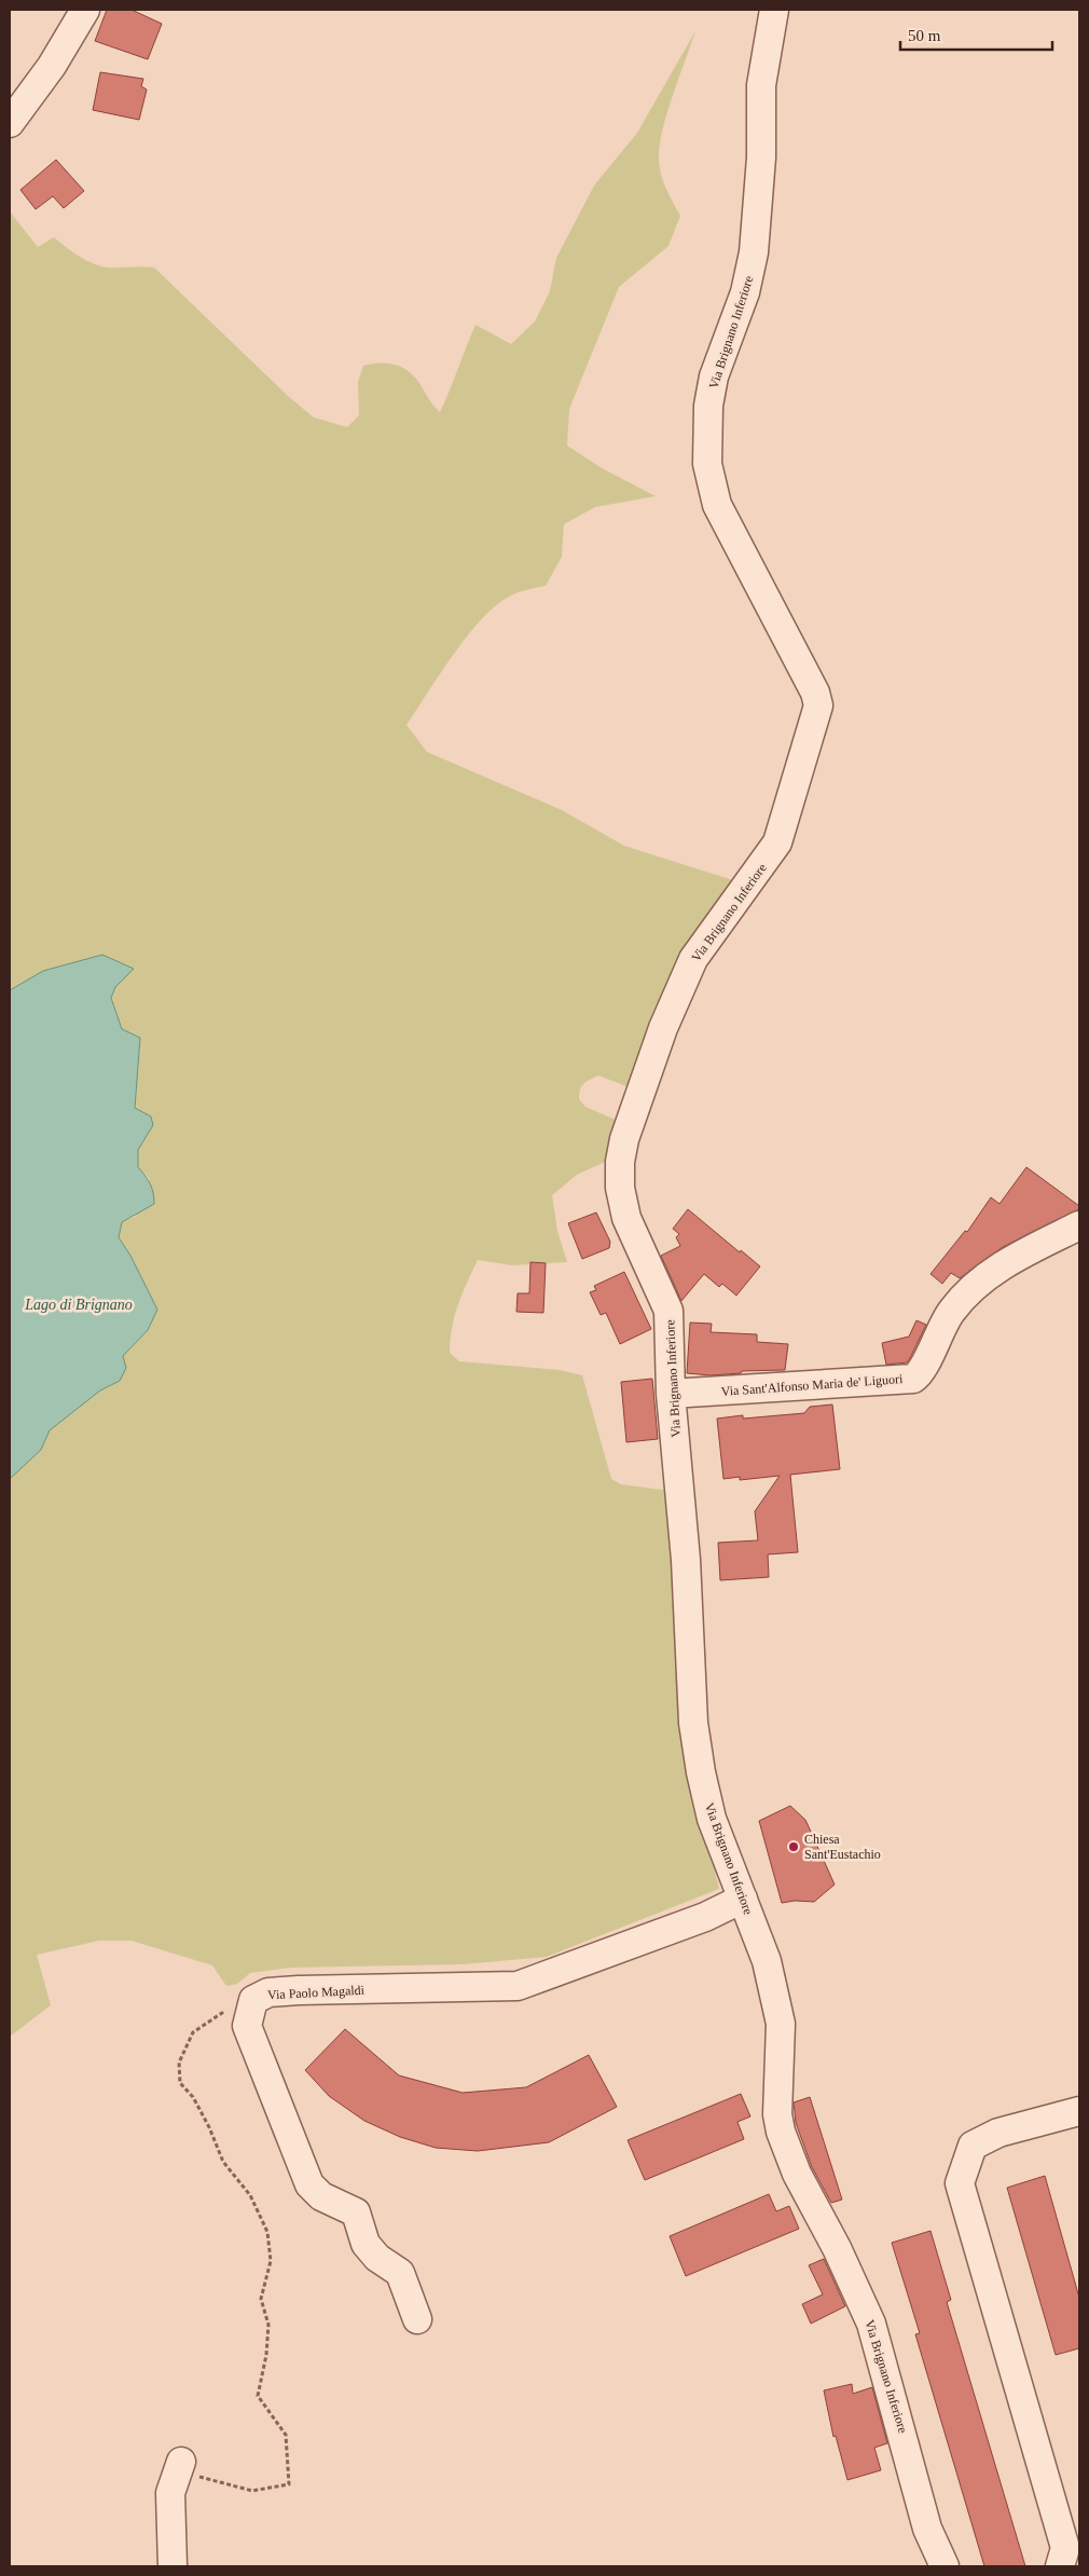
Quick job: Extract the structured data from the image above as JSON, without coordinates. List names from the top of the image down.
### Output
{
  "streets": {
    "street": ["Via Brignano Inferiore", "Via Sant'Alfonso Maria de' Liguori", "Via Paolo Magaldi"]
  },
  "crossings": [
    ["Via Brignano Inferiore", "Via Sant'Alfonso Maria de' Liguori"],
    ["Via Brignano Inferiore", "Via Paolo Magaldi"]
  ],
  "water": ["Lago di Brignano"],
  "places": ["Chiesa Sant'Eustachio"],
  "scale_bar": "50 m"
}
